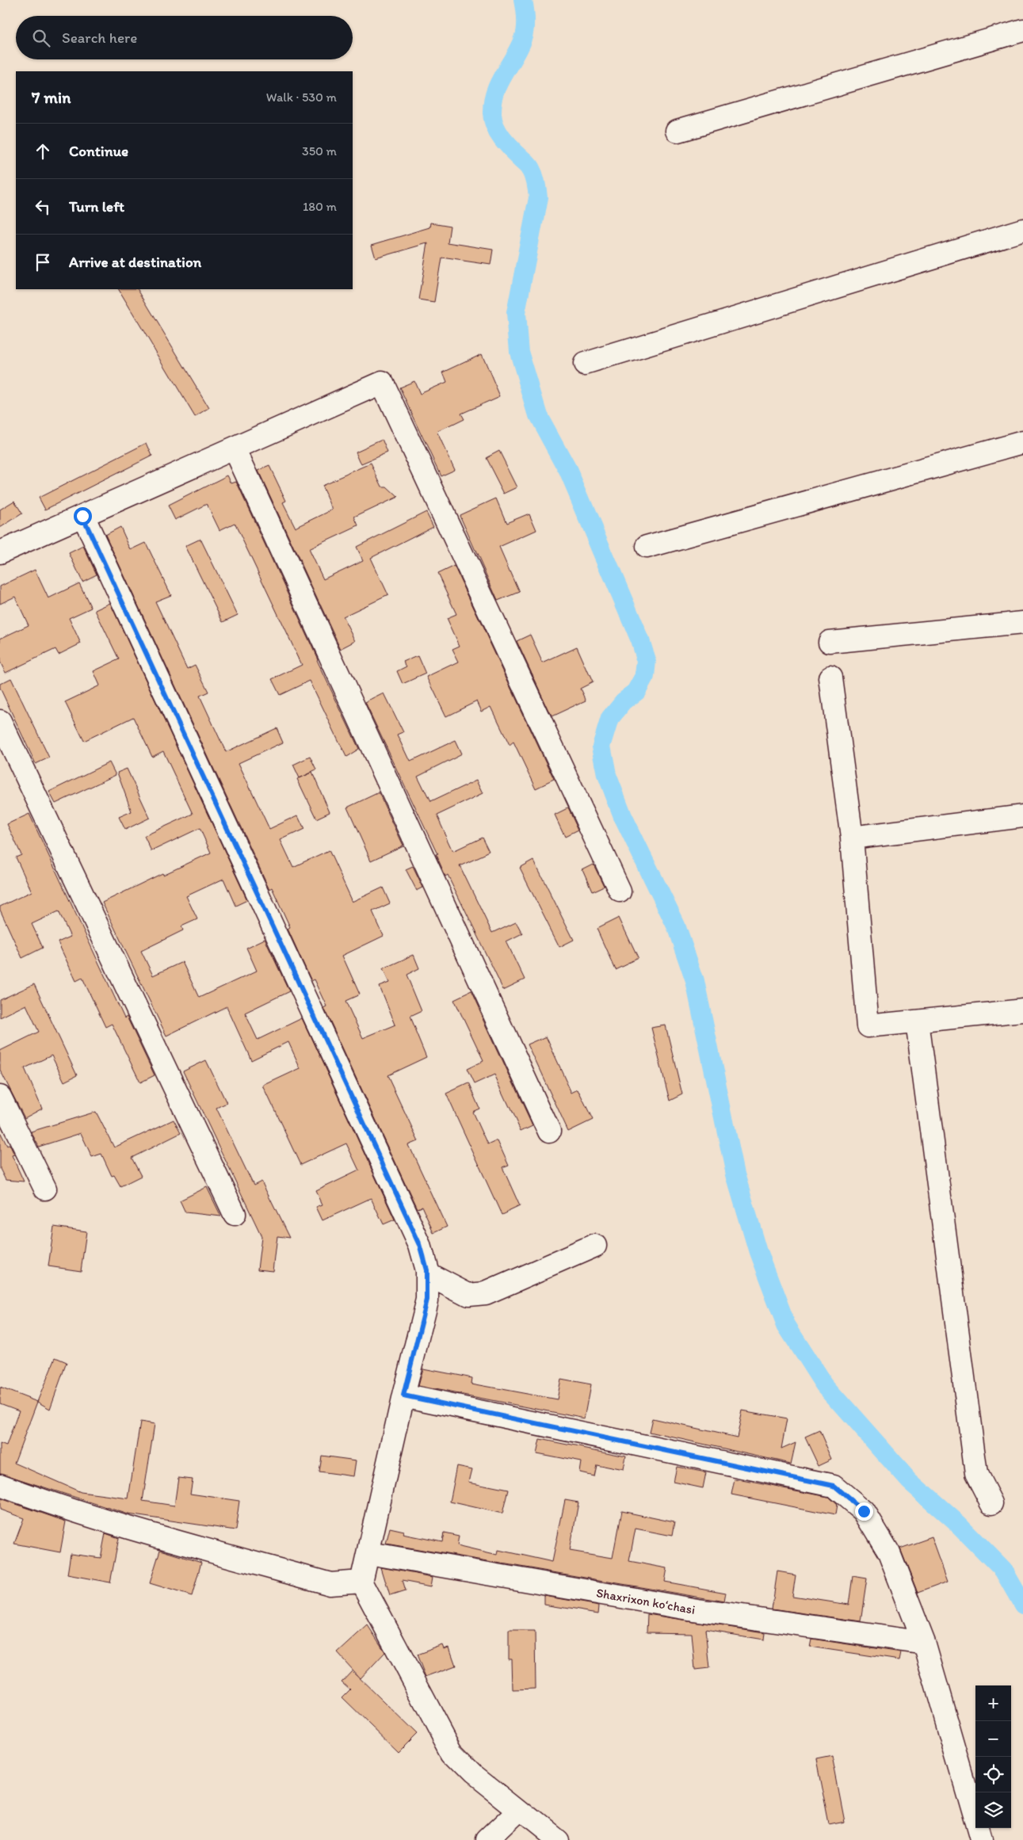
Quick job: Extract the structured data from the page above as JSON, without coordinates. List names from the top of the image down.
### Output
{
  "streets": {
    "street": ["Shaxrixon koʻchasi"]
  },
  "page": {
    "search": "Search here",
    "heading": ["7 min", "Walk · 530 m"],
    "list": [
      ["Continue", "350 m"],
      ["Turn left", "180 m"],
      "Arrive at destination"
    ],
    "map_buttons": ["+", "−"]
  }
}
